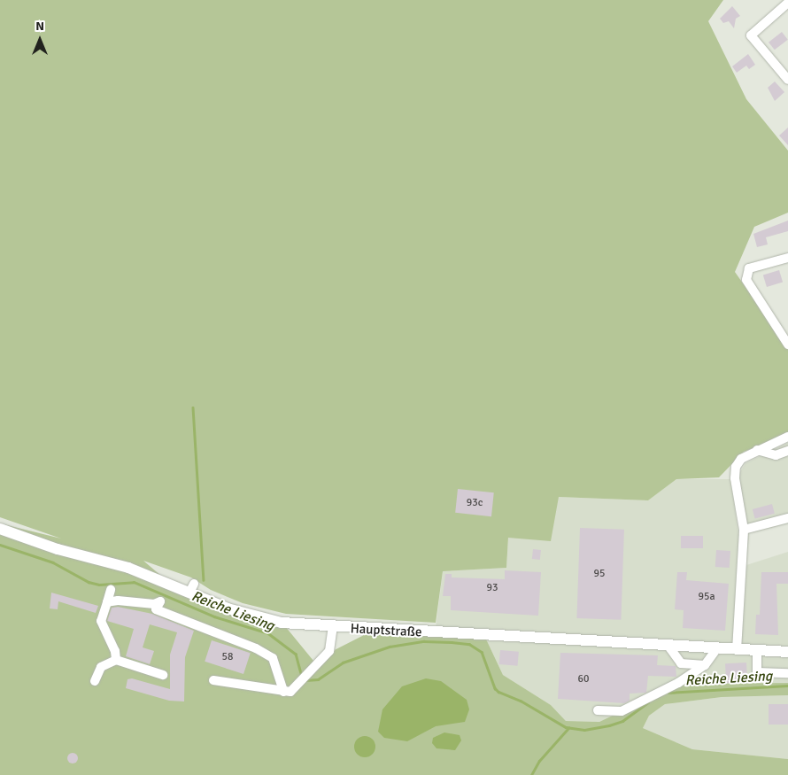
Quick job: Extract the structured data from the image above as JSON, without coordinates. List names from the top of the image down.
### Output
{
  "streets": {
    "main road": ["Hauptstraße"]
  },
  "water": ["Reiche Liesing"],
  "house_numbers": [
    "93c",
    "95",
    "93",
    "95a",
    "58",
    "60"
  ],
  "north": "top"
}
